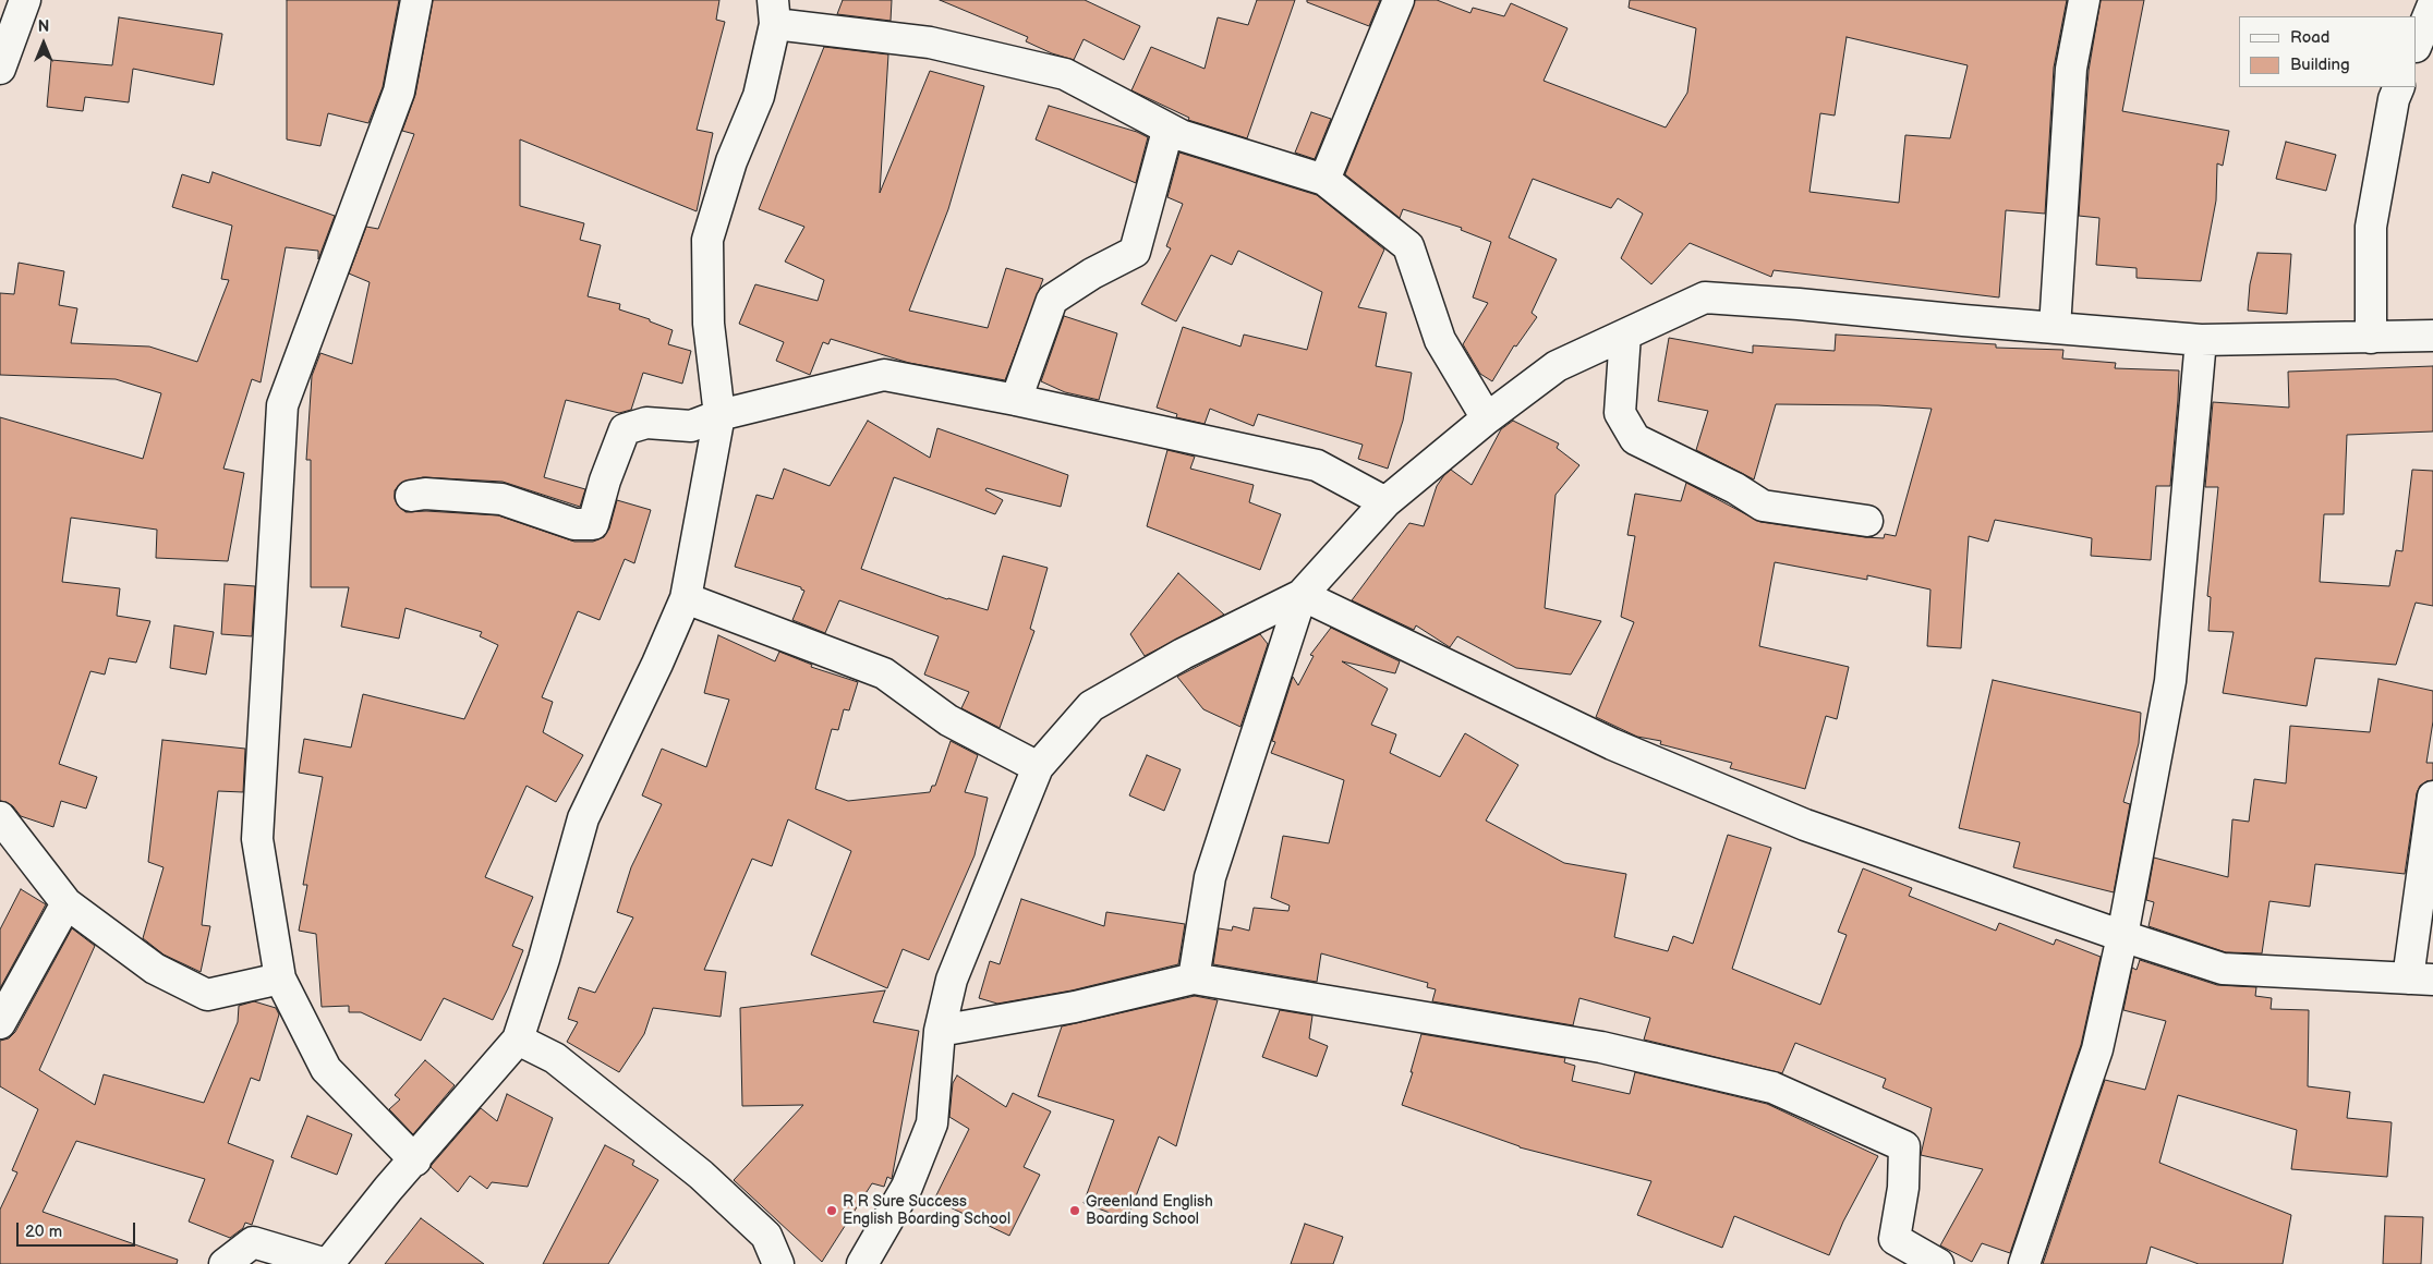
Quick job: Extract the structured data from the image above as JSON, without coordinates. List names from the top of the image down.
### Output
{
  "places": ["R R Sure Success English Boarding School", "Greenland English Boarding School"],
  "legend": ["Road", "Building"],
  "scale_bar": "20 m",
  "north": "top"
}
